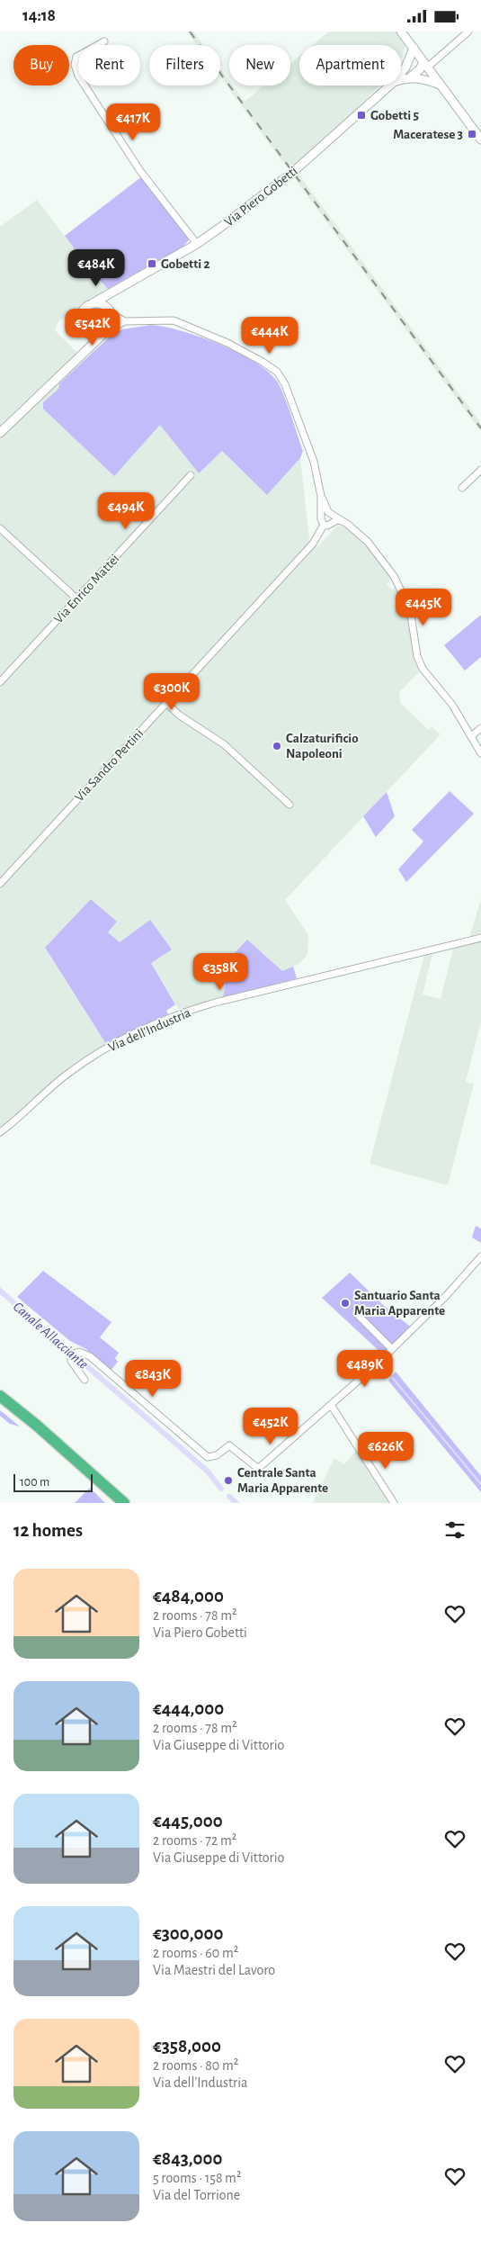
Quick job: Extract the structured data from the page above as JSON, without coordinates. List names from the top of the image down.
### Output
{
  "streets": {
    "street": [
      "Via Piero Gobetti",
      "Via Enrico Mattei",
      "Via Sandro Pertini",
      "Via dell'Industria"
    ]
  },
  "water": ["Canale Allacciante"],
  "places": {
    "transit": ["Gobetti 5", "Maceratese 3", "Gobetti 2"],
    "other": ["Calzaturificio Napoleoni", "Santuario Santa Maria Apparente", "Centrale Santa Maria Apparente"]
  },
  "scale_bar": "100 m",
  "page": {
    "status": "14:18",
    "chip": [
      "Buy",
      "Rent",
      "Filters",
      "New",
      "Apartment"
    ],
    "price": [
      "€417K",
      "€484K",
      "€542K",
      "€444K",
      "€494K",
      "€445K",
      "€300K",
      "€358K",
      "€489K",
      "€843K",
      "€452K",
      "€626K"
    ],
    "scale": "100 m",
    "heading": "12 homes",
    "list": [
      {
        "name": "€484,000",
        "note": "2 rooms · 78 m² · Via Piero Gobetti"
      },
      {
        "name": "€444,000",
        "note": "2 rooms · 78 m² · Via Giuseppe di Vittorio"
      },
      {
        "name": "€445,000",
        "note": "2 rooms · 72 m² · Via Giuseppe di Vittorio"
      },
      {
        "name": "€300,000",
        "note": "2 rooms · 60 m² · Via Maestri del Lavoro"
      },
      {
        "name": "€358,000",
        "note": "2 rooms · 80 m² · Via dell'Industria"
      },
      {
        "name": "€843,000",
        "note": "5 rooms · 158 m² · Via del Torrione"
      }
    ]
  }
}
